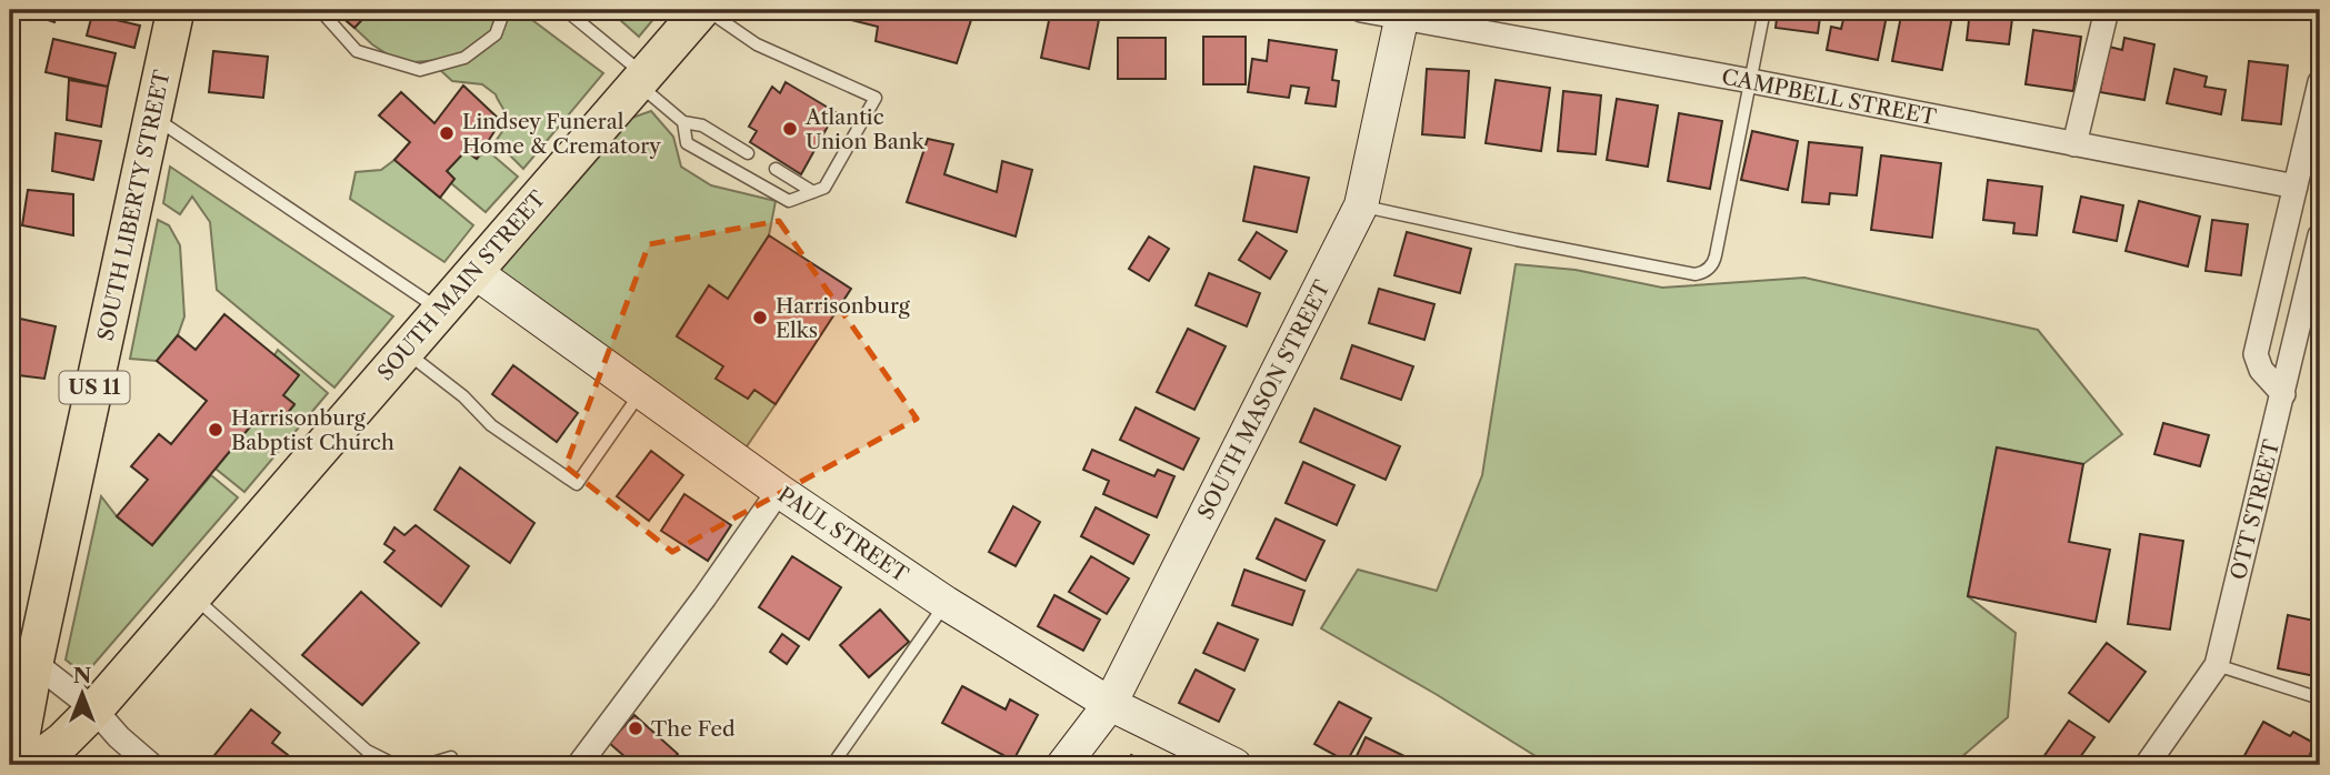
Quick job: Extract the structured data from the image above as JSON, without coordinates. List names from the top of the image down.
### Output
{
  "streets": {
    "main road": ["SOUTH LIBERTY STREET", "SOUTH MAIN STREET", "US 11"],
    "street": [
      "CAMPBELL STREET",
      "SOUTH MASON STREET",
      "OTT STREET",
      "PAUL STREET"
    ]
  },
  "crossings": [
    ["CAMPBELL STREET", "SOUTH MASON STREET"],
    ["SOUTH MAIN STREET", "PAUL STREET"],
    ["SOUTH MASON STREET", "PAUL STREET"]
  ],
  "places": [
    "Atlantic Union Bank",
    "Lindsey Funeral Home & Crematory",
    "Harrisonburg Elks",
    "Harrisonburg Babptist Church",
    "The Fed"
  ],
  "north": "top"
}
